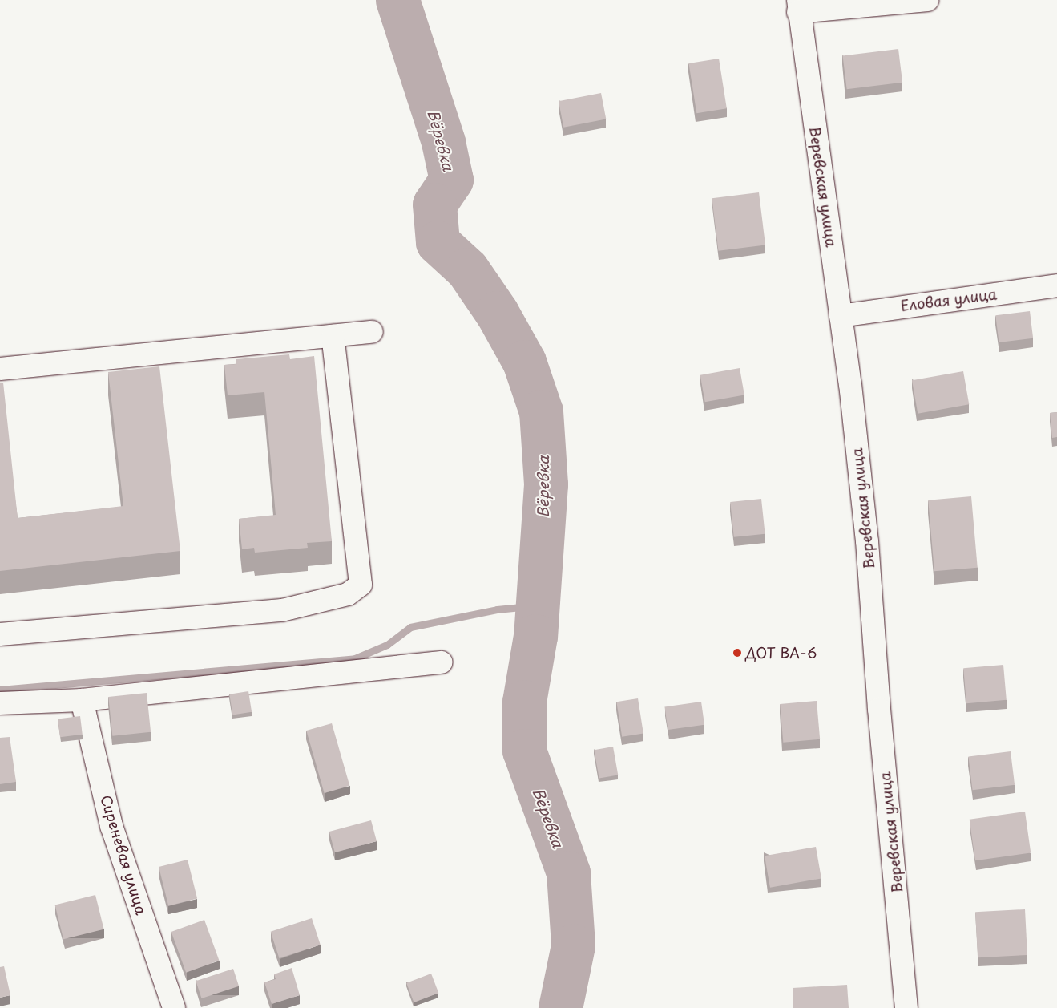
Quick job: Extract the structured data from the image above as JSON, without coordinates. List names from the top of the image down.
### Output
{
  "streets": {
    "street": ["Веревская улица", "Еловая улица", "Сиреневая улица"]
  },
  "crossings": [
    ["Веревская улица", "Еловая улица"]
  ],
  "water": ["Вёревка"],
  "places": ["ДОТ ВА-6"]
}
